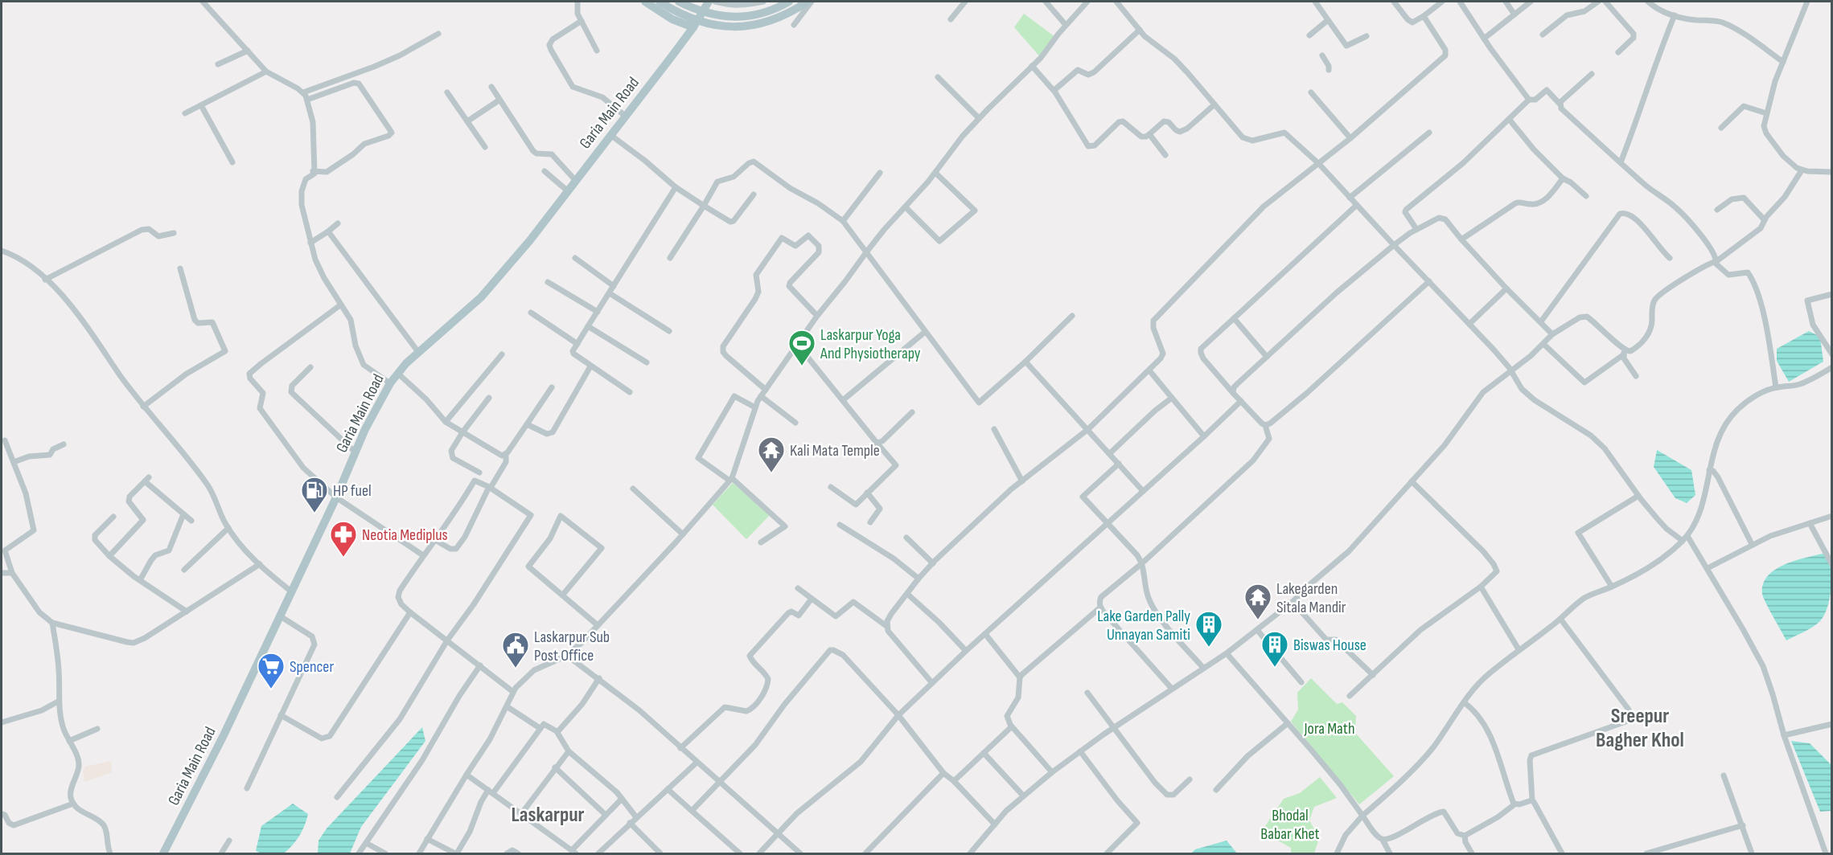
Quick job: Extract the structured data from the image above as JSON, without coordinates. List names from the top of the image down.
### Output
{
  "streets": {
    "main road": ["Garia Main Road"]
  },
  "districts": ["Sreepur Bagher Khol", "Laskarpur"],
  "parks": ["Jora Math", "Bhodal Babar Khet"],
  "places": {
    "sports": ["Laskarpur Yoga And Physiotherapy"],
    "temple": ["Kali Mata Temple", "Lakegarden Sitala Mandir"],
    "fuel station": ["HP fuel"],
    "pharmacy": ["Neotia Mediplus"],
    "building": ["Lake Garden Pally Unnayan Samiti", "Biswas House"],
    "public building": ["Laskarpur Sub Post Office"],
    "supermarket": ["Spencer"]
  }
}
